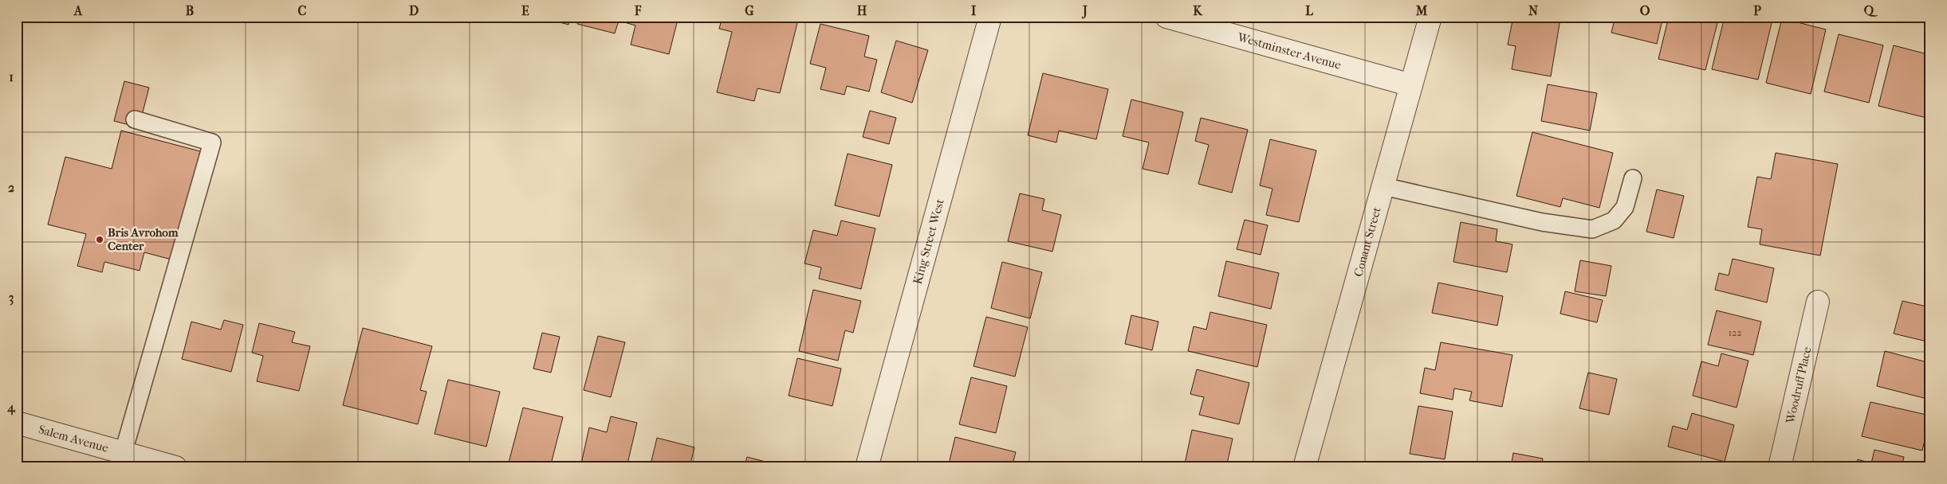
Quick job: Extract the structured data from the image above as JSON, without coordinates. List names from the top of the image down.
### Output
{
  "streets": {
    "street": [
      "Westminster Avenue",
      "King Street West",
      "Conant Street",
      "Woodruff Place",
      "Salem Avenue"
    ]
  },
  "crossings": [
    ["Westminster Avenue", "Conant Street"]
  ],
  "places": ["Bris Avrohom Center"],
  "house_numbers": ["122"],
  "grid": {
    "columns": [
      "A",
      "B",
      "C",
      "D",
      "E",
      "F",
      "G",
      "H",
      "I",
      "J",
      "K",
      "L",
      "M",
      "N",
      "O",
      "P",
      "Q"
    ],
    "rows": [
      "1",
      "2",
      "3",
      "4"
    ]
  }
}
